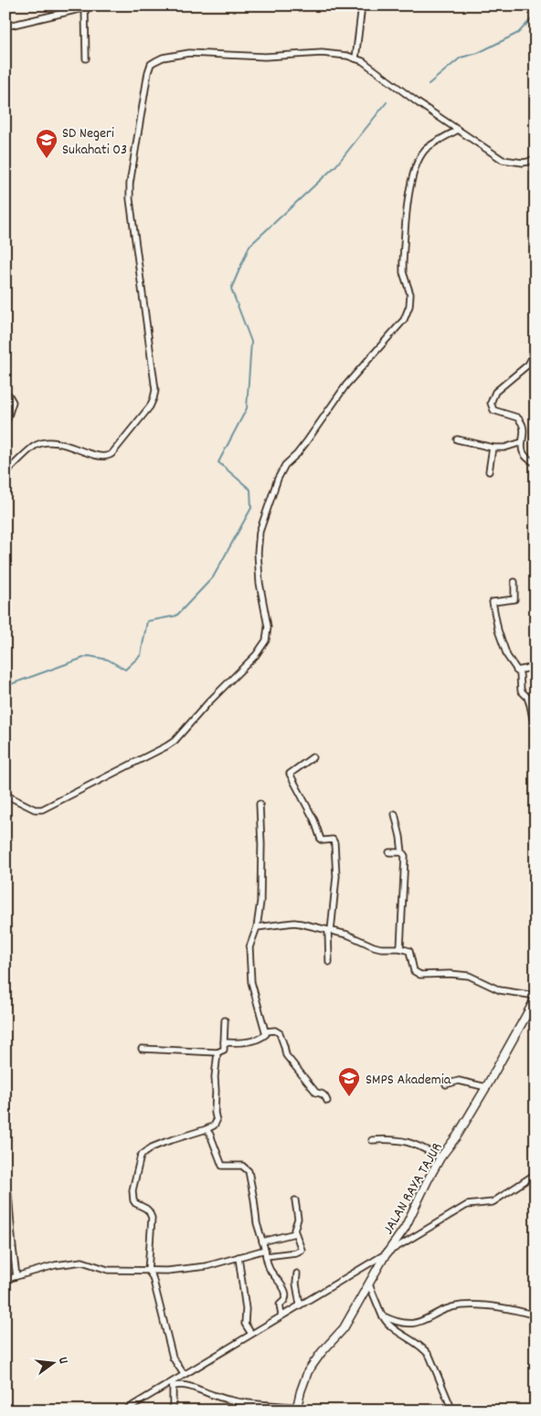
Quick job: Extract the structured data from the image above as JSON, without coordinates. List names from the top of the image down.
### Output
{
  "streets": {
    "main road": ["JALAN RAYA TAJUR"]
  },
  "places": {
    "school or university": ["SD Negeri Sukahati 03", "SMPS Akademia"]
  },
  "north": "right"
}
